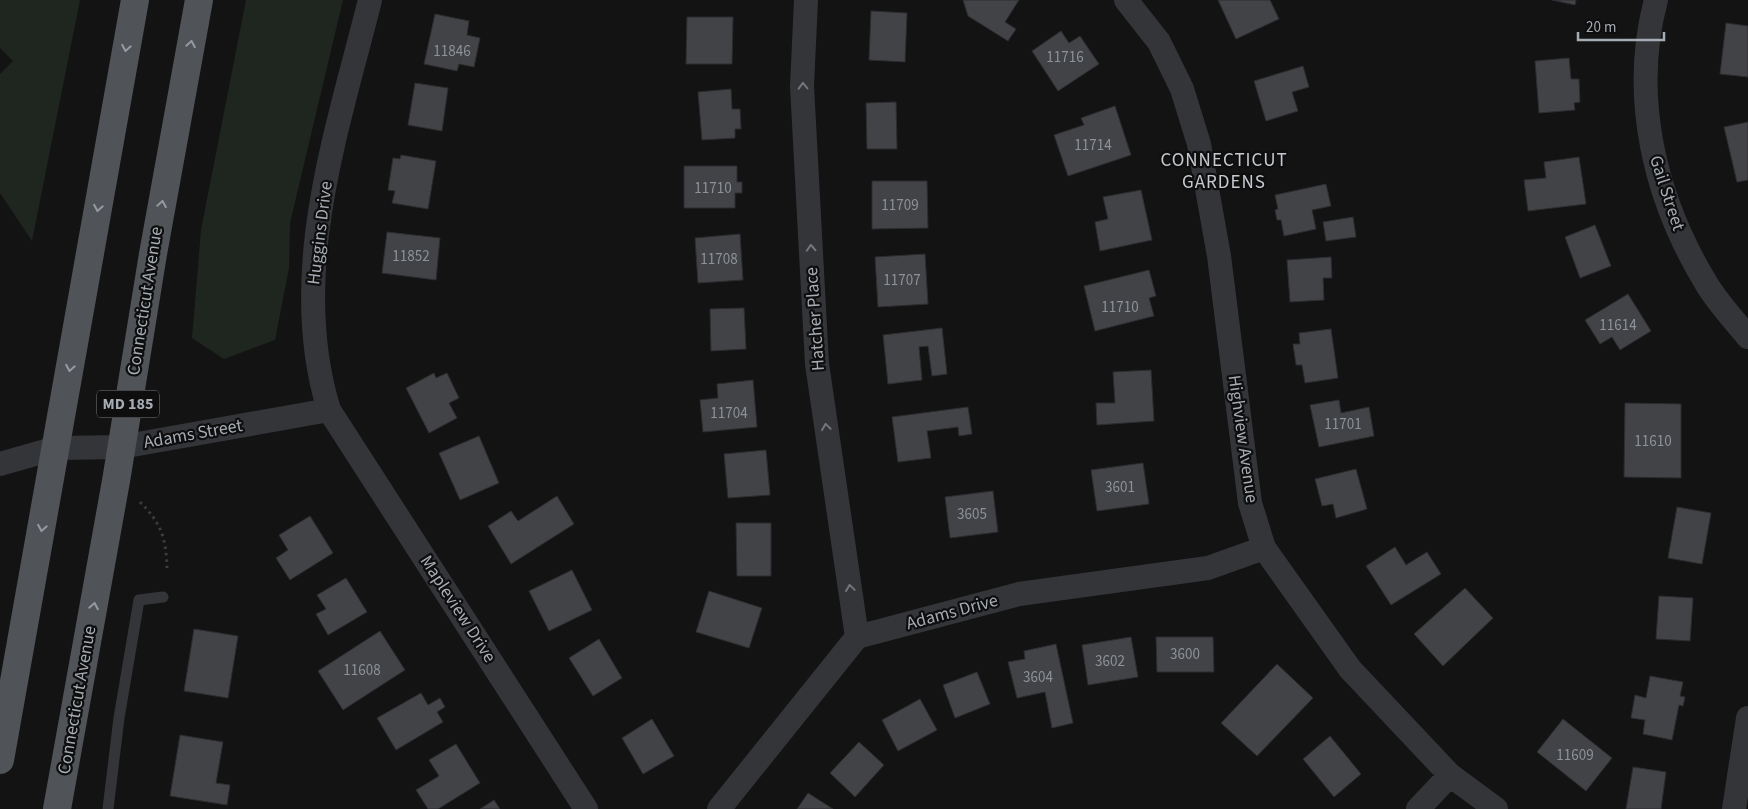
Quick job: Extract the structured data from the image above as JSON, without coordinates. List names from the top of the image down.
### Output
{
  "streets": {
    "main road": ["Connecticut Avenue", "MD 185"],
    "street": [
      "Gail Street",
      "Huggins Drive",
      "Hatcher Place",
      "Adams Street",
      "Highview Avenue",
      "Mapleview Drive",
      "Adams Drive"
    ]
  },
  "crossings": [
    ["Huggins Drive", "Adams Street"],
    ["Huggins Drive", "Mapleview Drive"],
    ["Connecticut Avenue", "Adams Street"],
    ["Hatcher Place", "Adams Drive"],
    ["Adams Street", "Mapleview Drive"],
    ["Highview Avenue", "Adams Drive"]
  ],
  "one_way": ["Hatcher Place"],
  "districts": ["CONNECTICUT GARDENS"],
  "house_numbers": [
    "11846",
    "11716",
    "11714",
    "11710",
    "11709",
    "11852",
    "11708",
    "11707",
    "11710",
    "11614",
    "11704",
    "11701",
    "11610",
    "3601",
    "3605",
    "3600",
    "3602",
    "11608",
    "3604",
    "11609"
  ],
  "scale_bar": "20 m"
}
